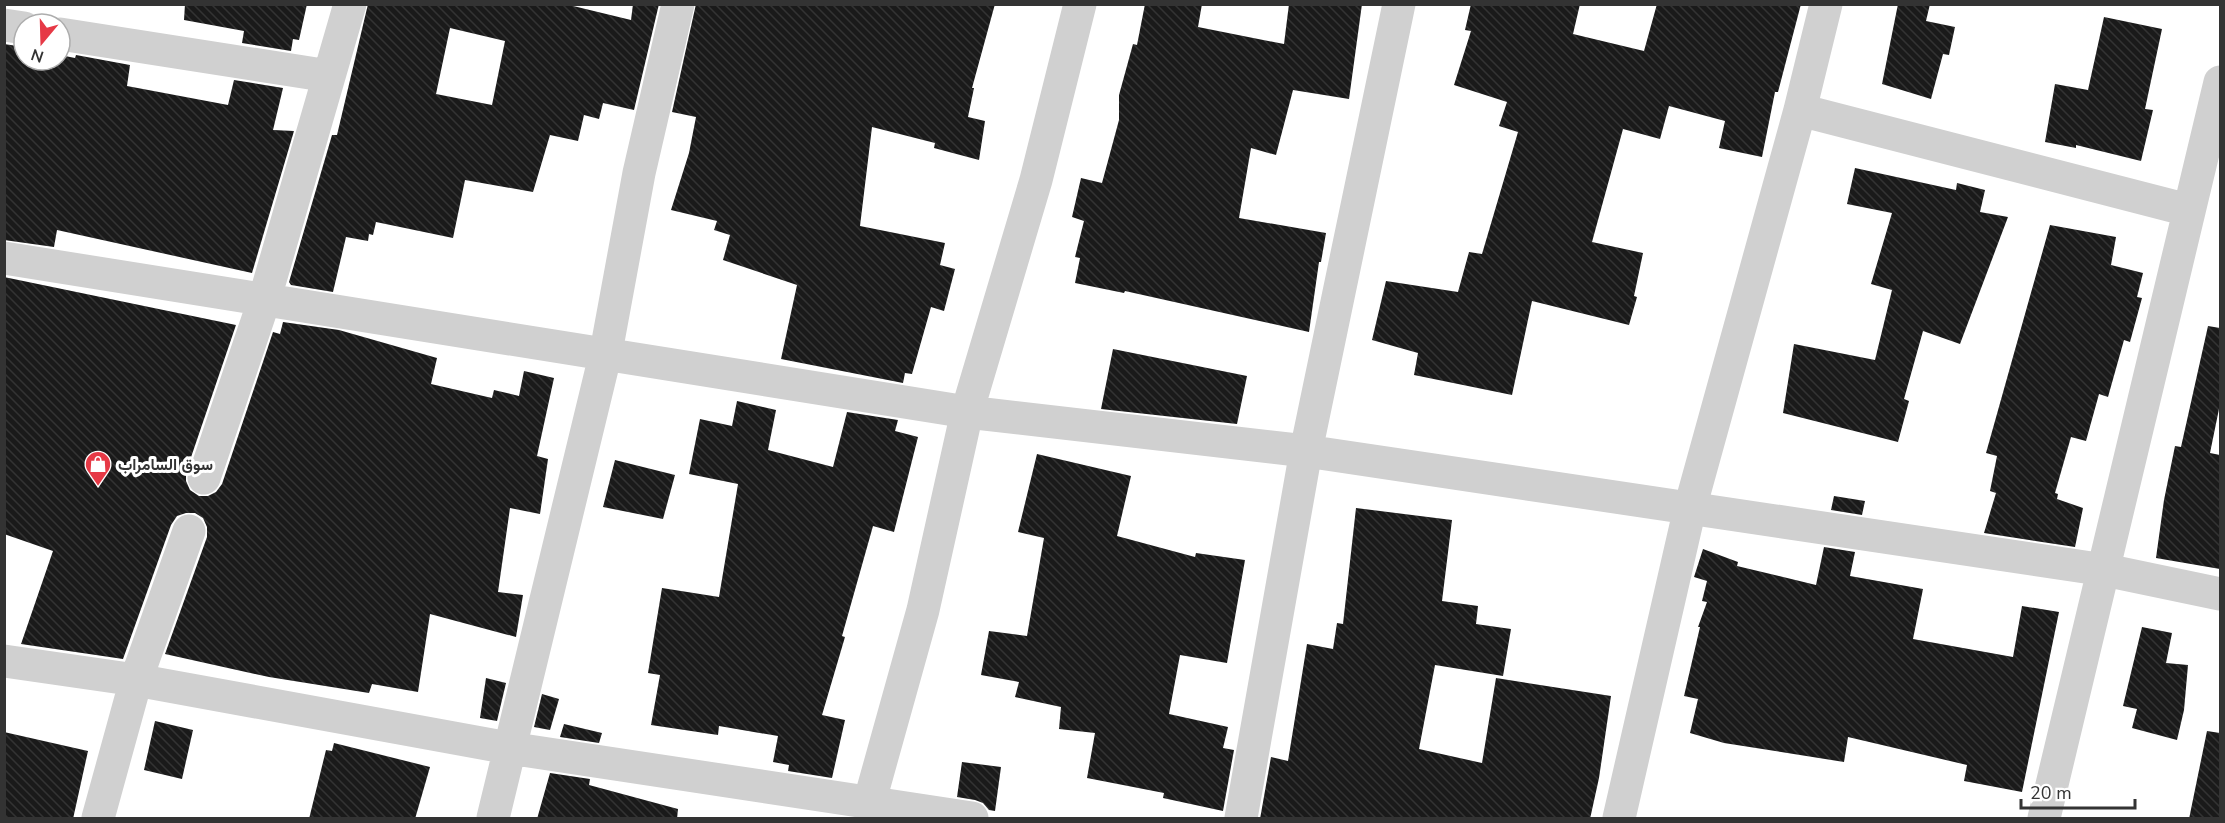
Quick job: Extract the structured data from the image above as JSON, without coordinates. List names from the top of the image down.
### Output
{
  "places": {
    "shop": ["سوق السامراب"]
  },
  "scale_bar": "20 m",
  "north": "bottom"
}
